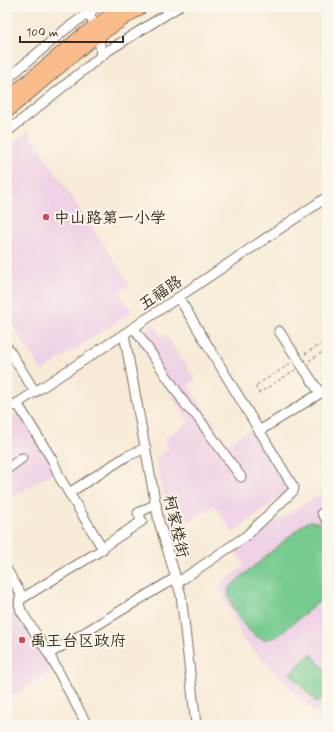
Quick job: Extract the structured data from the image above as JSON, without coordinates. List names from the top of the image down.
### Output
{
  "streets": {
    "street": ["五福路", "柯家楼街"]
  },
  "crossings": [
    ["五福路", "柯家楼街"]
  ],
  "places": ["中山路第一小学", "禹王台区政府"],
  "scale_bar": "100 m"
}
